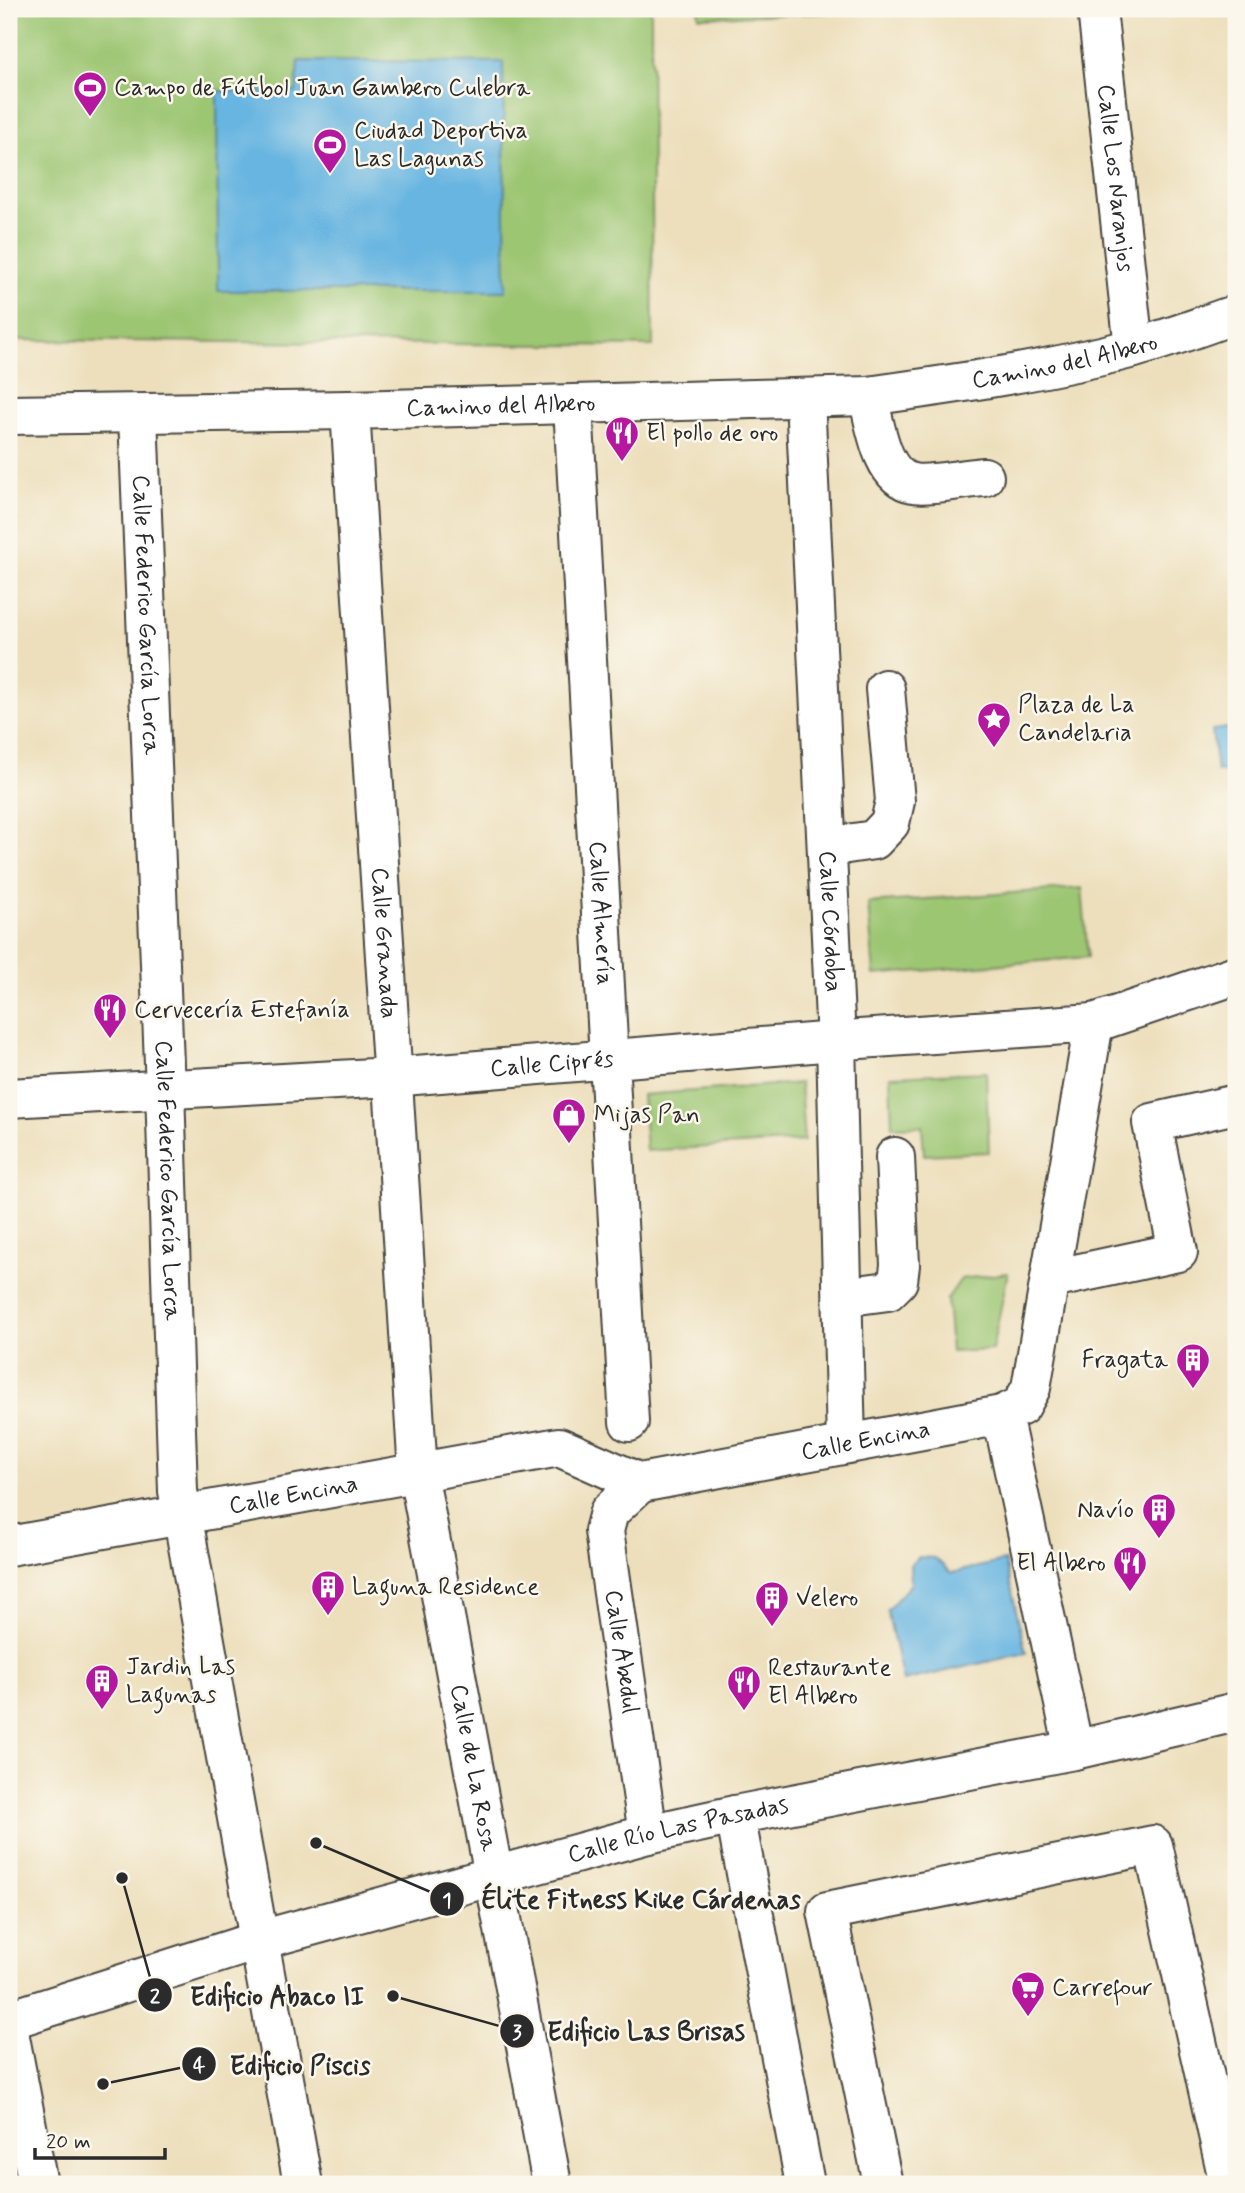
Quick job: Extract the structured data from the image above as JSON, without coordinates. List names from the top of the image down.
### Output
{
  "streets": {
    "street": [
      "Calle Los Naranjos",
      "Camino del Albero",
      "Calle Federico García Lorca",
      "Calle Almería",
      "Calle Córdoba",
      "Calle Granada",
      "Calle Ciprés",
      "Calle Encina",
      "Calle Abedul",
      "Calle de La Rosa",
      "Calle Río Las Pasadas"
    ]
  },
  "crossings": [
    ["Calle Los Naranjos", "Camino del Albero"],
    ["Camino del Albero", "Calle Federico García Lorca"],
    ["Camino del Albero", "Calle Almería"],
    ["Camino del Albero", "Calle Córdoba"],
    ["Camino del Albero", "Calle Granada"],
    ["Calle Federico García Lorca", "Calle Ciprés"],
    ["Calle Federico García Lorca", "Calle Encina"],
    ["Calle Federico García Lorca", "Calle Río Las Pasadas"],
    ["Calle Almería", "Calle Ciprés"],
    ["Calle Córdoba", "Calle Ciprés"],
    ["Calle Córdoba", "Calle Encina"],
    ["Calle Granada", "Calle Ciprés"],
    ["Calle Granada", "Calle Encina"],
    ["Calle Granada", "Calle de La Rosa"],
    ["Calle Ciprés", "Calle Encina"],
    ["Calle Encina", "Calle Abedul"],
    ["Calle Encina", "Calle de La Rosa"],
    ["Calle Abedul", "Calle Río Las Pasadas"],
    ["Calle de La Rosa", "Calle Río Las Pasadas"]
  ],
  "places": {
    "sports": ["Campo de Fútbol Juan Gambero Culebra", "Ciudad Deportiva Las Lagunas"],
    "restaurant": [
      "El pollo de oro",
      "Cervecería Estefanía",
      "El Albero",
      "Restaurante El Albero"
    ],
    "place": ["Plaza de La Candelaria"],
    "shop": ["Mijas Pan"],
    "building": [
      "Fragata",
      "Navío",
      "Laguna Residence",
      "Velero",
      "Jardin Las Lagunas"
    ],
    "other": [
      "Élite Fitness Kike Cárdenas",
      "Edificio Abaco II",
      "Edificio Las Brisas",
      "Edificio Piscis"
    ],
    "supermarket": ["Carrefour"]
  },
  "scale_bar": "20 m"
}
